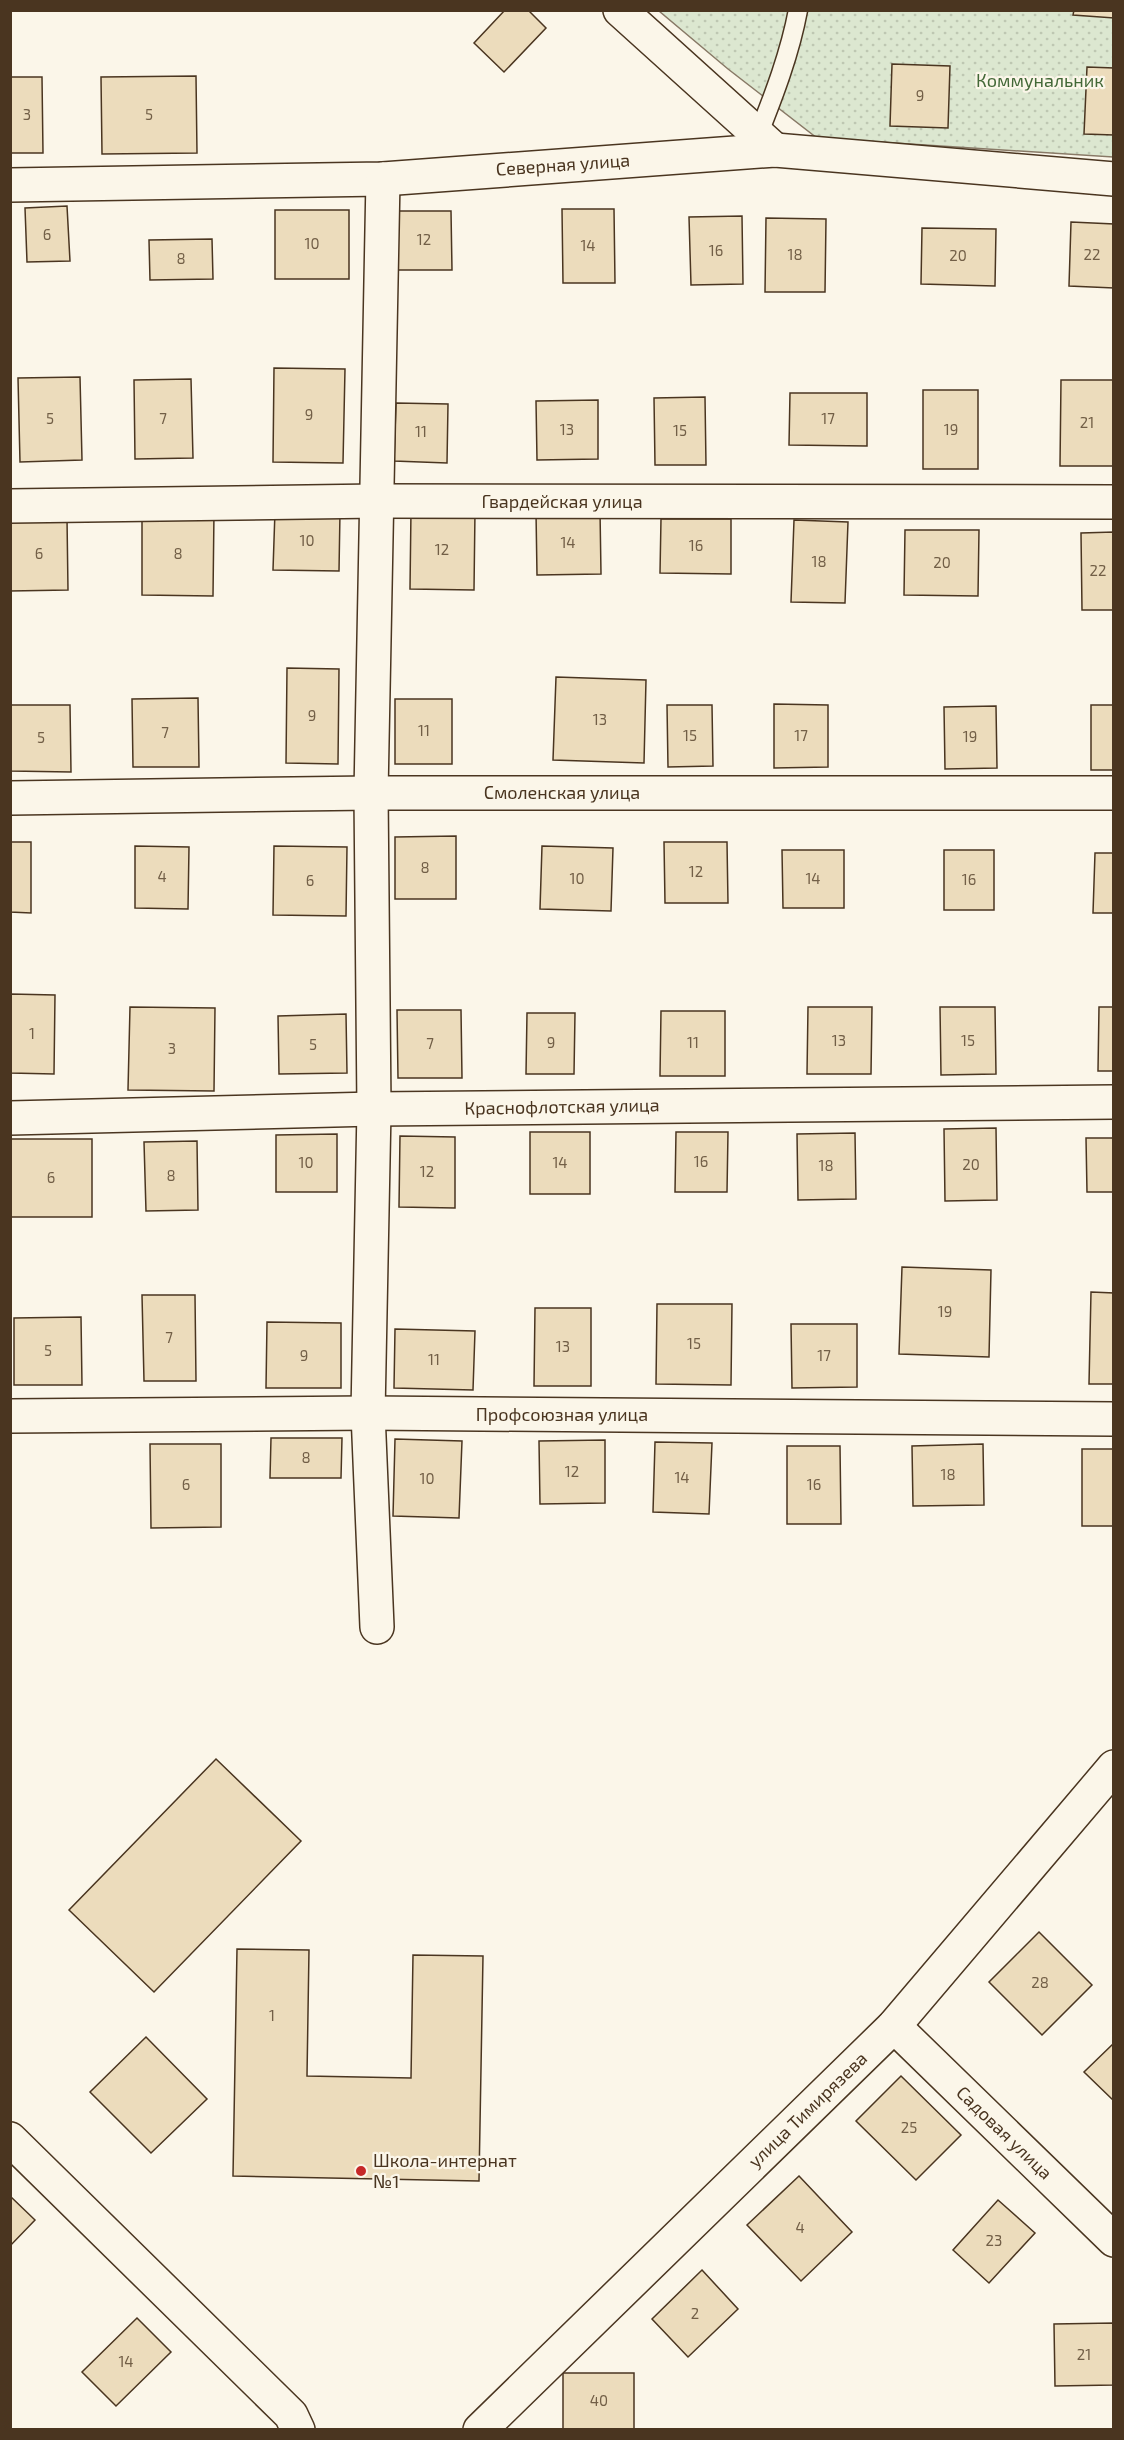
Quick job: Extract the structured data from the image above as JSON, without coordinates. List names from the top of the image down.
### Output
{
  "streets": {
    "street": [
      "Северная улица",
      "Гвардейская улица",
      "Смоленская улица",
      "Краснофлотская улица",
      "Профсоюзная улица",
      "улица Тимирязева",
      "Садовая улица"
    ]
  },
  "crossings": [
    ["улица Тимирязева", "Садовая улица"]
  ],
  "parks": ["Коммунальник"],
  "places": ["Школа-интернат №1"],
  "house_numbers": [
    "9",
    "3",
    "5",
    "6",
    "12",
    "10",
    "14",
    "16",
    "18",
    "22",
    "20",
    "8",
    "9",
    "5",
    "7",
    "17",
    "21",
    "13",
    "19",
    "15",
    "11",
    "10",
    "14",
    "16",
    "12",
    "6",
    "8",
    "18",
    "20",
    "22",
    "9",
    "13",
    "11",
    "7",
    "15",
    "17",
    "19",
    "5",
    "8",
    "12",
    "4",
    "10",
    "14",
    "16",
    "6",
    "1",
    "13",
    "15",
    "9",
    "11",
    "7",
    "5",
    "3",
    "16",
    "10",
    "14",
    "20",
    "18",
    "12",
    "8",
    "6",
    "19",
    "7",
    "15",
    "13",
    "5",
    "9",
    "17",
    "11",
    "8",
    "12",
    "18",
    "14",
    "10",
    "6",
    "16",
    "28",
    "1",
    "25",
    "4",
    "23",
    "2",
    "21",
    "14",
    "40"
  ]
}
